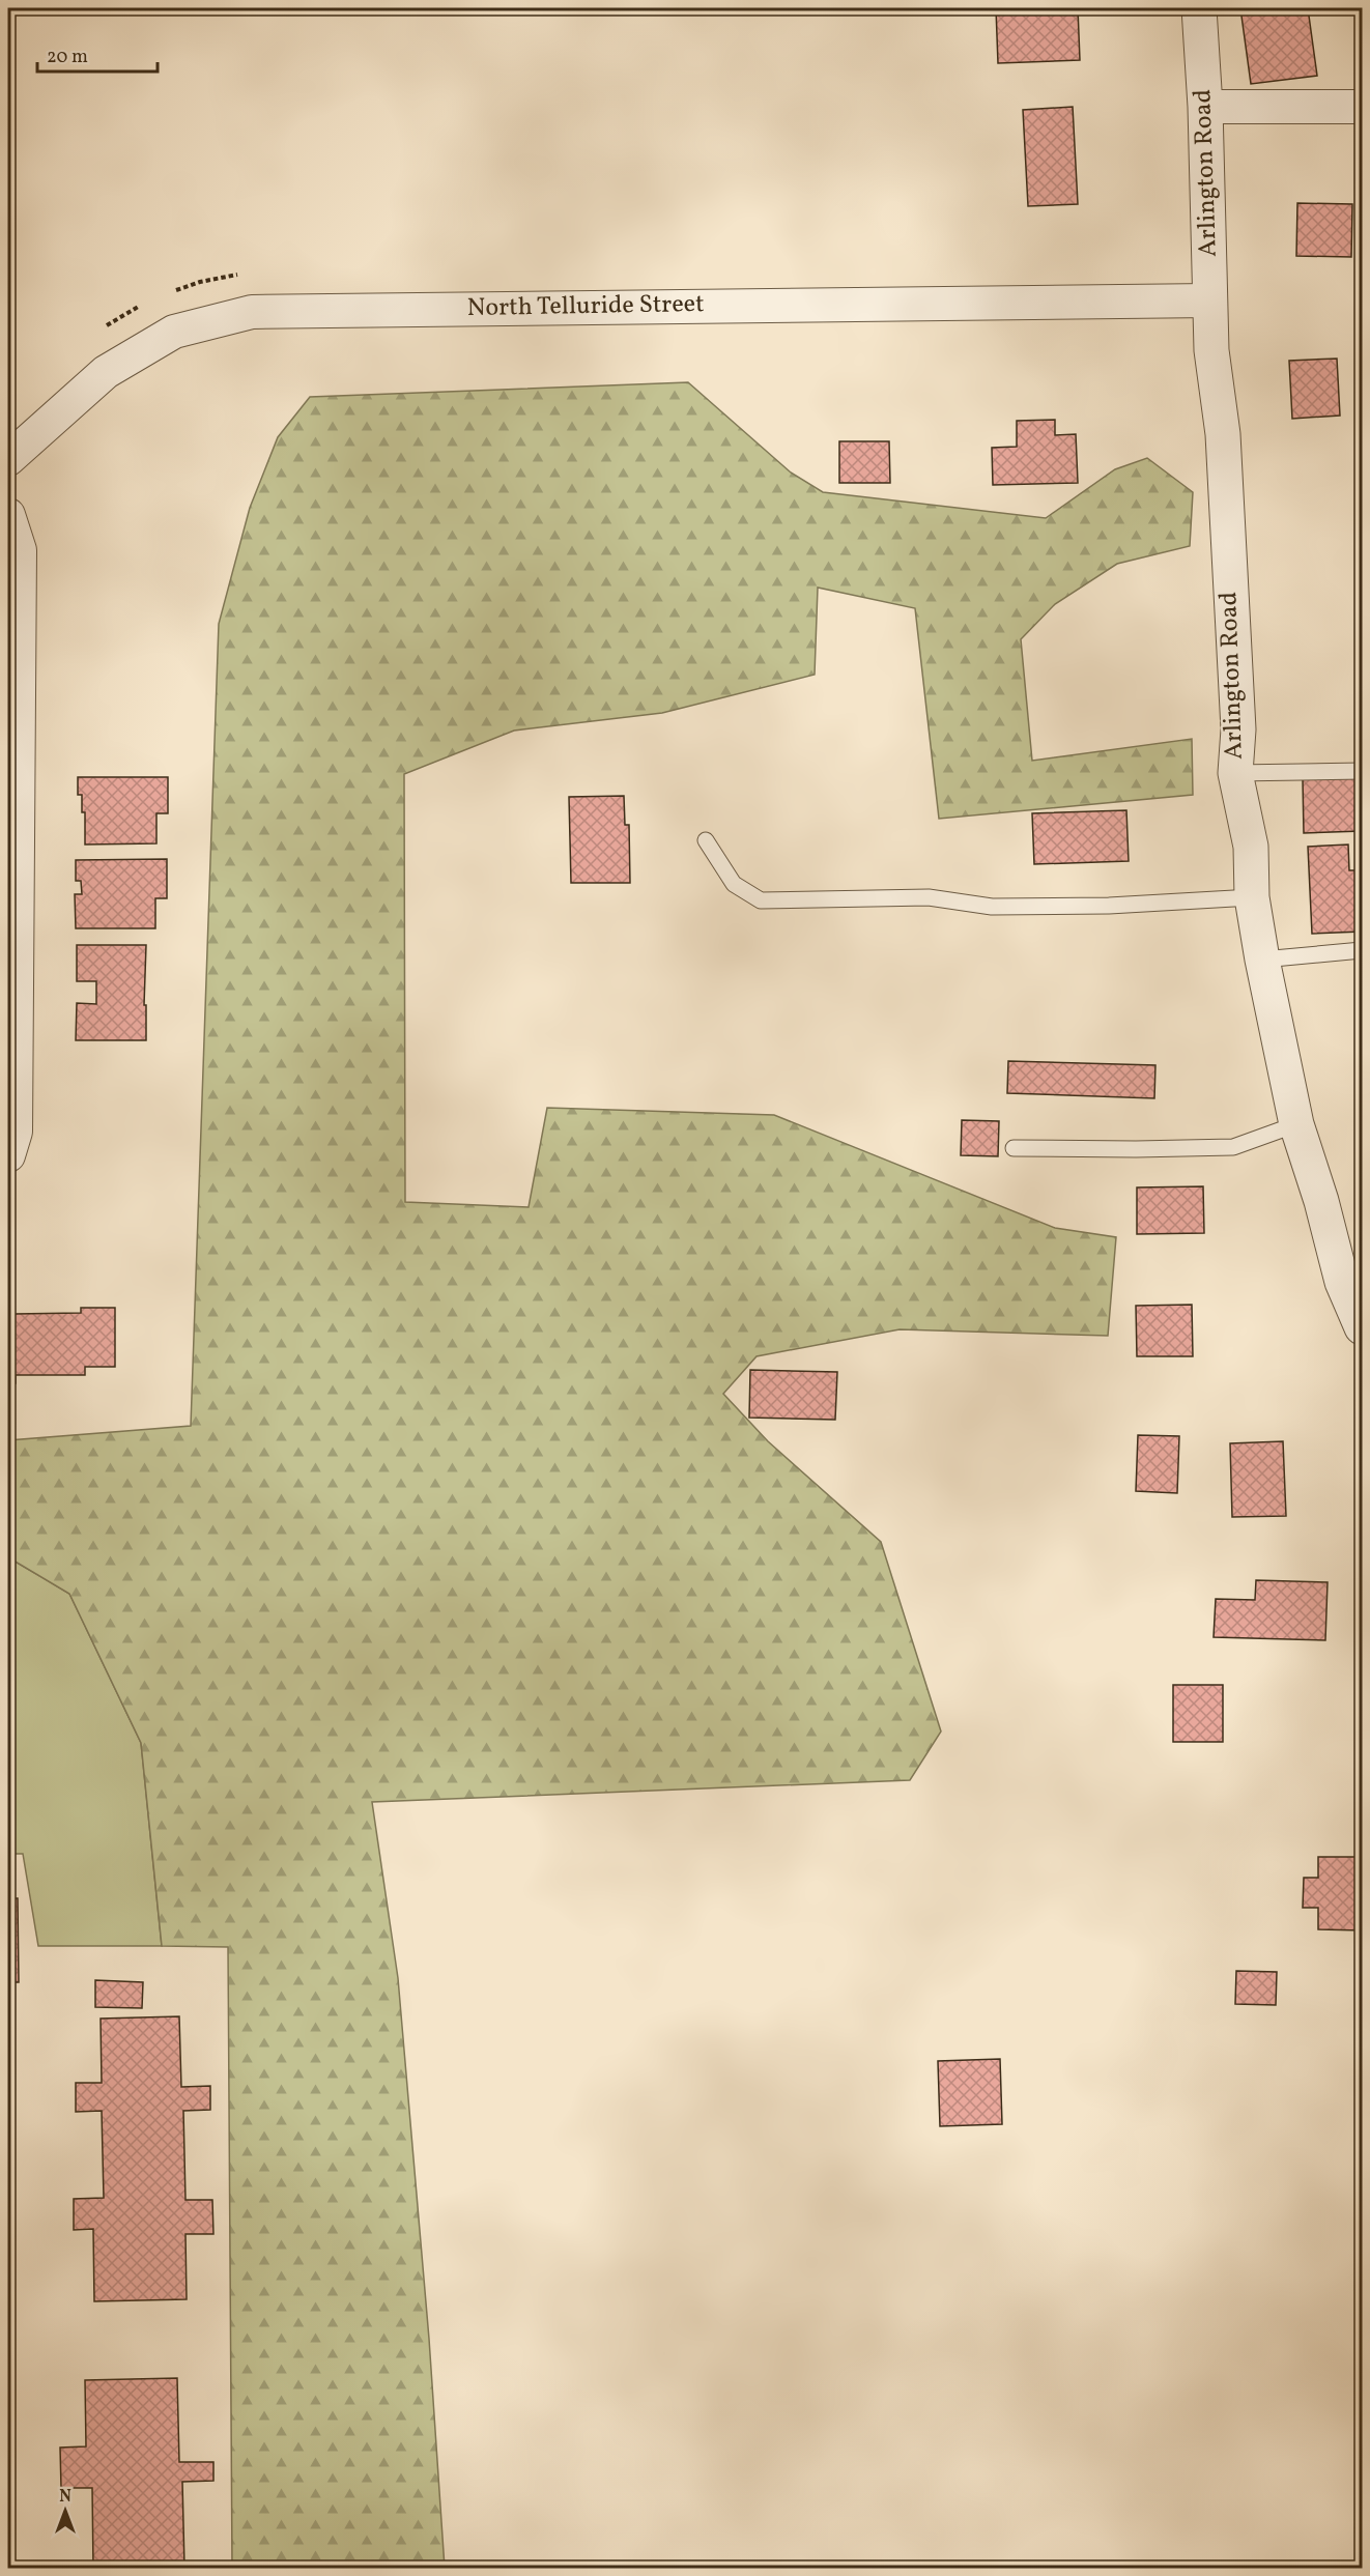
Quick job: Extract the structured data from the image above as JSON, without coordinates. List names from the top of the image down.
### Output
{
  "streets": {
    "street": ["Arlington Road", "North Telluride Street"]
  },
  "crossings": [
    ["Arlington Road", "North Telluride Street"]
  ],
  "scale_bar": "20 m",
  "north": "top"
}
